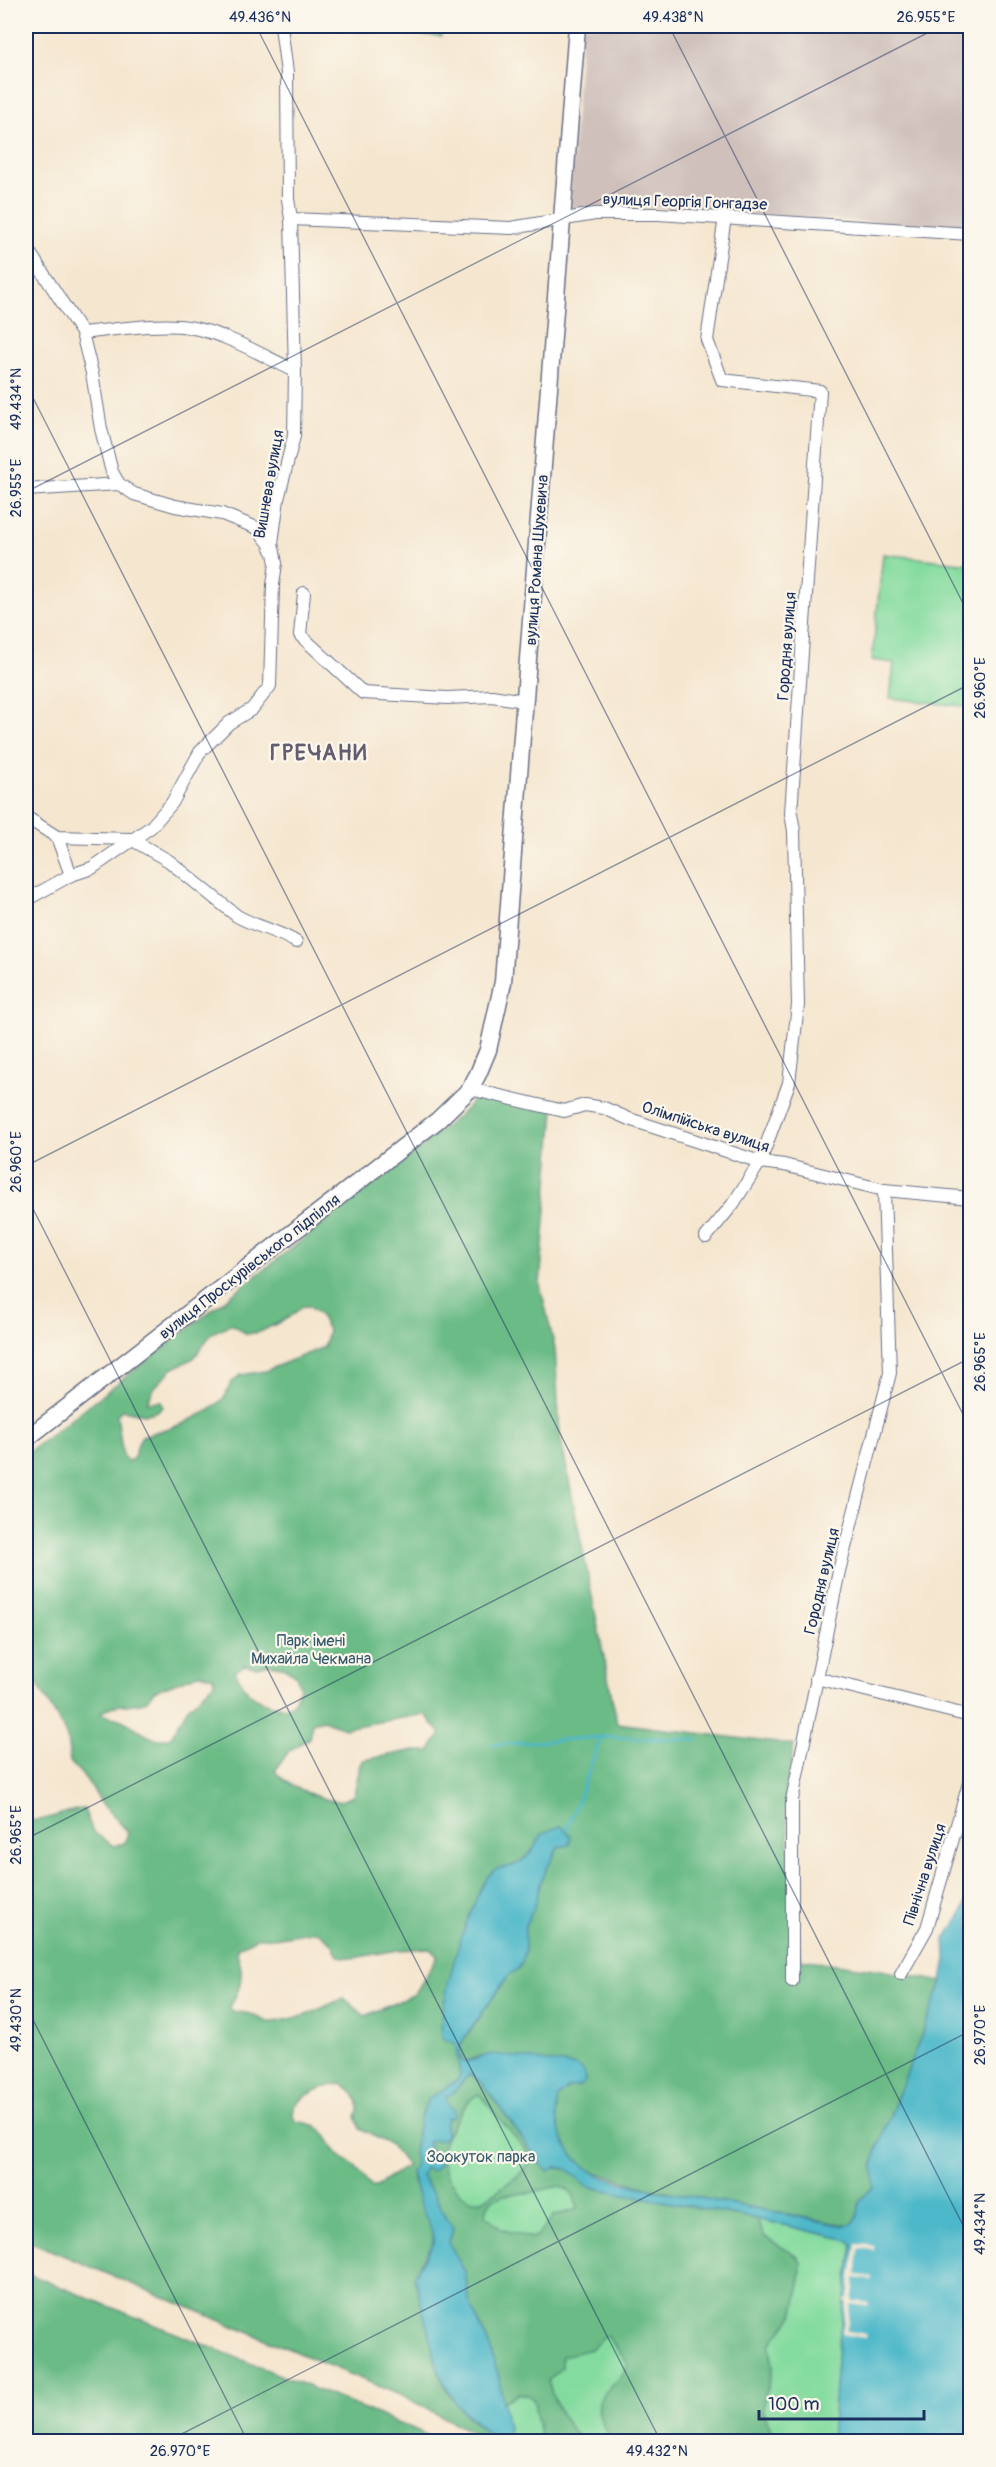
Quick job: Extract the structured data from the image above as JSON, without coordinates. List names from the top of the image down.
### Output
{
  "streets": {
    "main road": ["вулиця Романа Шухевича", "вулиця Проскурівського підпілля"],
    "street": [
      "вулиця Георгія Гонгадзе",
      "Вишнева вулиця",
      "Городня вулиця",
      "Олімпійська вулиця",
      "Північна вулиця"
    ]
  },
  "crossings": [
    ["вулиця Георгія Гонгадзе", "Вишнева вулиця"],
    ["вулиця Георгія Гонгадзе", "вулиця Романа Шухевича"],
    ["вулиця Георгія Гонгадзе", "Городня вулиця"],
    ["вулиця Романа Шухевича", "Олімпійська вулиця"],
    ["вулиця Романа Шухевича", "вулиця Проскурівського підпілля"],
    ["Городня вулиця", "Олімпійська вулиця"],
    ["Олімпійська вулиця", "вулиця Проскурівського підпілля"]
  ],
  "districts": ["ГРЕЧАНИ"],
  "parks": ["Парк імені Михайла Чекмана", "Зоокуток парка"],
  "scale_bar": "100 m",
  "coordinates": [
    "49.436°N",
    "49.438°N",
    "26.955°E",
    "49.434°N",
    "26.960°E",
    "26.965°E",
    "49.430°N",
    "26.970°E",
    "49.432°N"
  ]
}
